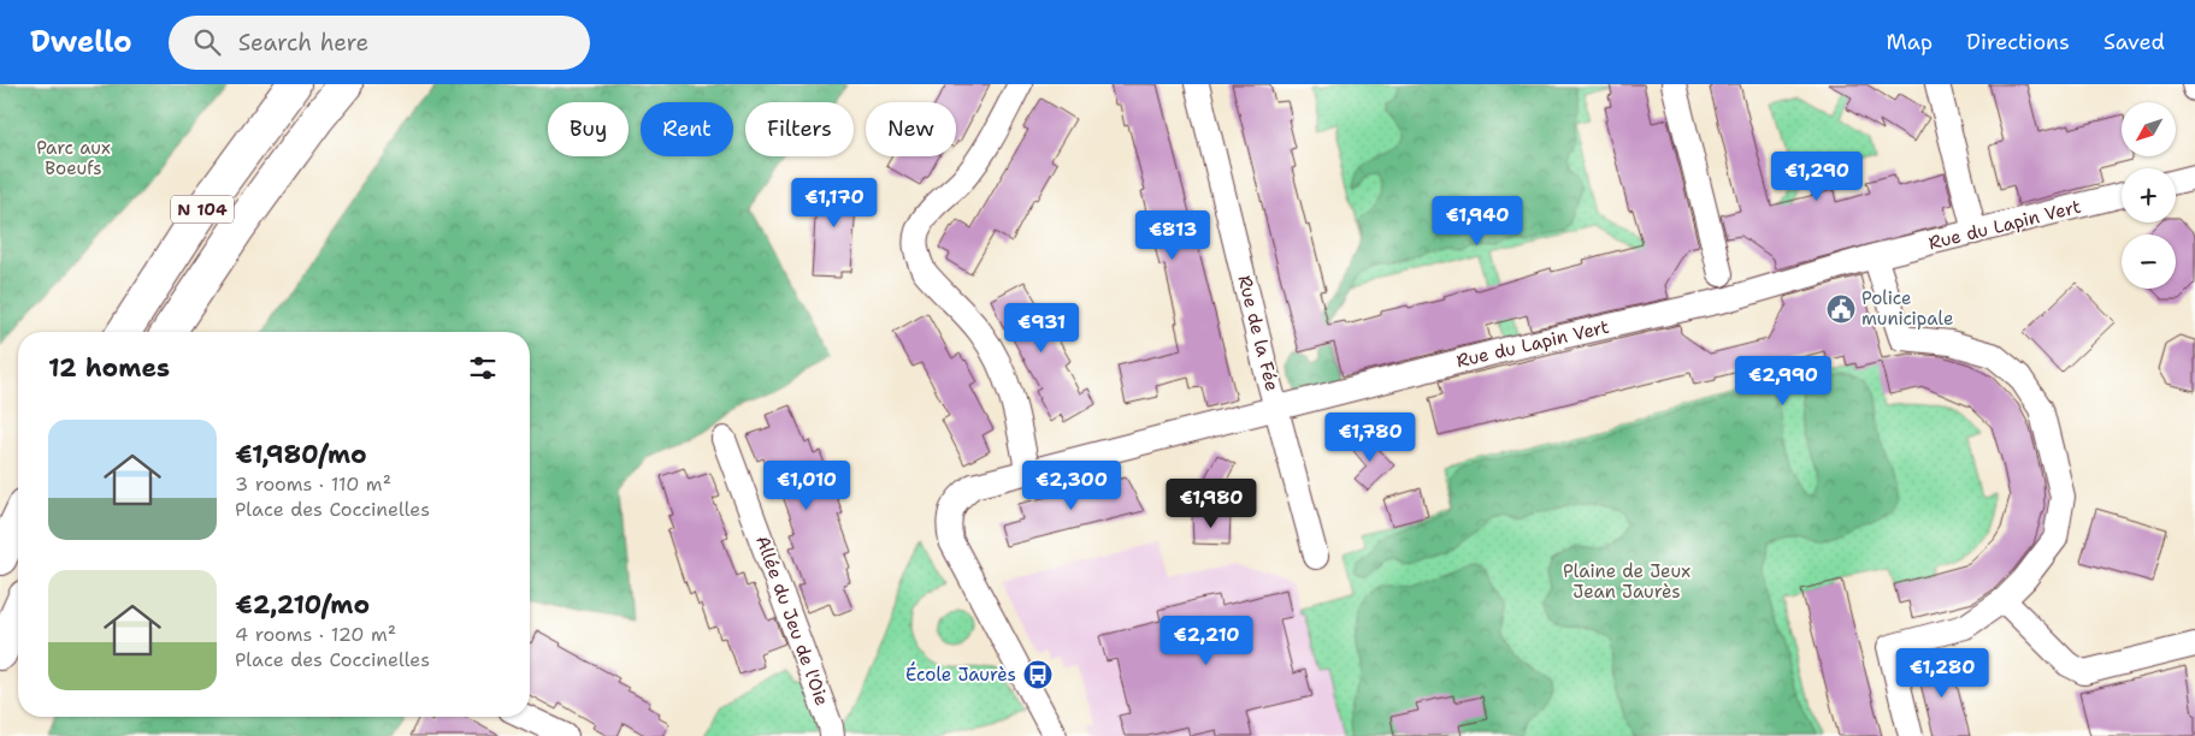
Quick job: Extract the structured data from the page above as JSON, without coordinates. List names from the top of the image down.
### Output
{
  "streets": {
    "highway": ["N 104"],
    "street": ["Rue du Lapin Vert", "Rue de la Fée", "Allée du Jeu de l'Oie"]
  },
  "crossings": [
    ["Rue du Lapin Vert", "Rue de la Fée"]
  ],
  "parks": ["Parc aux Boeufs", "Plaine de Jeux Jean Jaurès"],
  "places": {
    "public building": ["Police municipale"],
    "bus stop": ["École Jaurès"]
  },
  "north": "bottom left",
  "page": {
    "header": "Dwello",
    "search": "Search here",
    "nav": ["Map", "Directions", "Saved"],
    "map_buttons": ["+", "−"],
    "chip": [
      "Buy",
      "Rent",
      "Filters",
      "New"
    ],
    "price": [
      "€1,290",
      "€1,170",
      "€1,940",
      "€813",
      "€931",
      "€2,990",
      "€1,780",
      "€1,010",
      "€2,300",
      "€1,980",
      "€2,210",
      "€1,280"
    ],
    "heading": "12 homes",
    "list": [
      {
        "name": "€1,980/mo",
        "note": "3 rooms · 110 m² · Place des Coccinelles"
      },
      {
        "name": "€2,210/mo",
        "note": "4 rooms · 120 m² · Place des Coccinelles"
      }
    ]
  }
}
